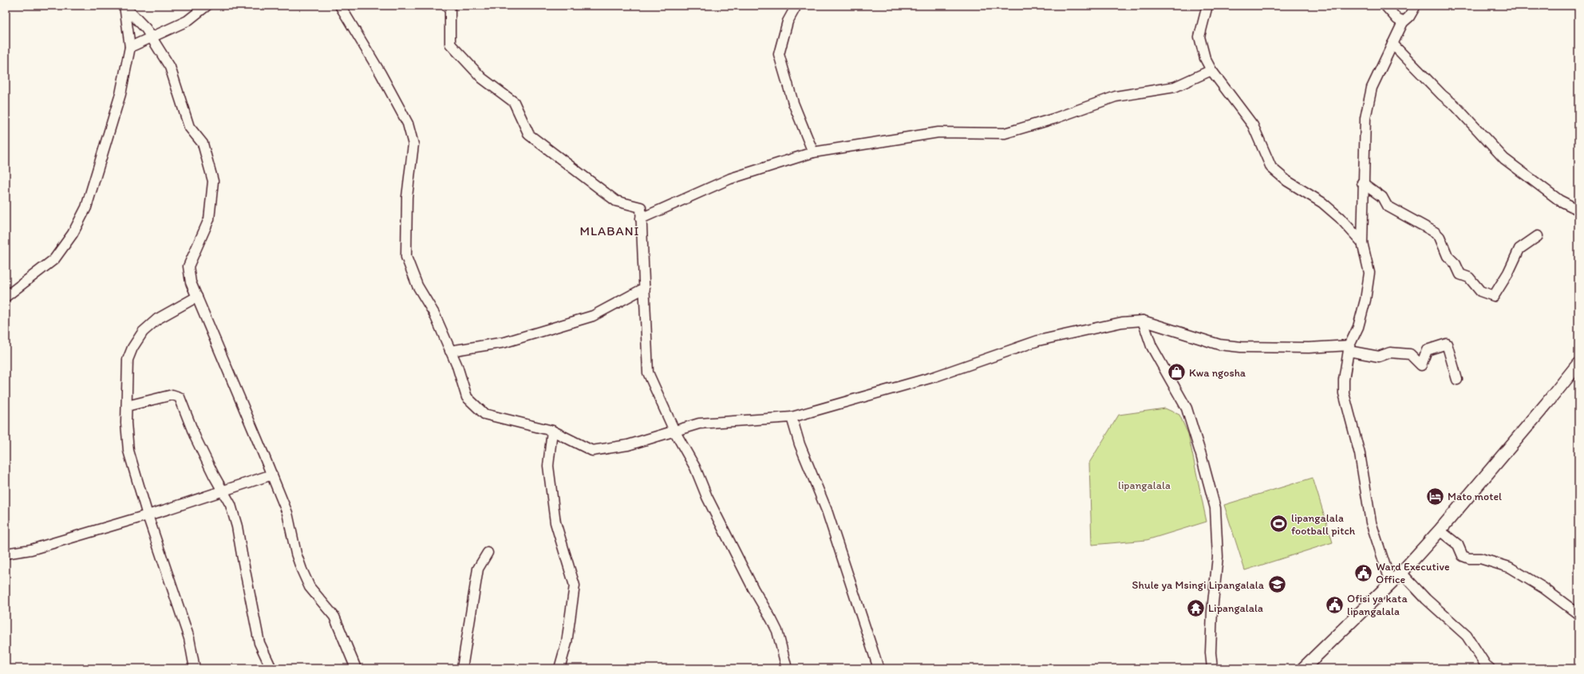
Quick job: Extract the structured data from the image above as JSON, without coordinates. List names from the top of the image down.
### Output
{
  "districts": ["MLABANI"],
  "parks": ["lipangalala"],
  "places": {
    "shop": ["Kwa ngosha"],
    "hotel": ["Mato motel"],
    "sports": ["lipangalala football pitch"],
    "public building": ["Ward Executive Office", "Ofisi ya kata lipangalala"],
    "school or university": ["Shule ya Msingi Lipangalala"],
    "temple": ["Lipangalala"]
  }
}
